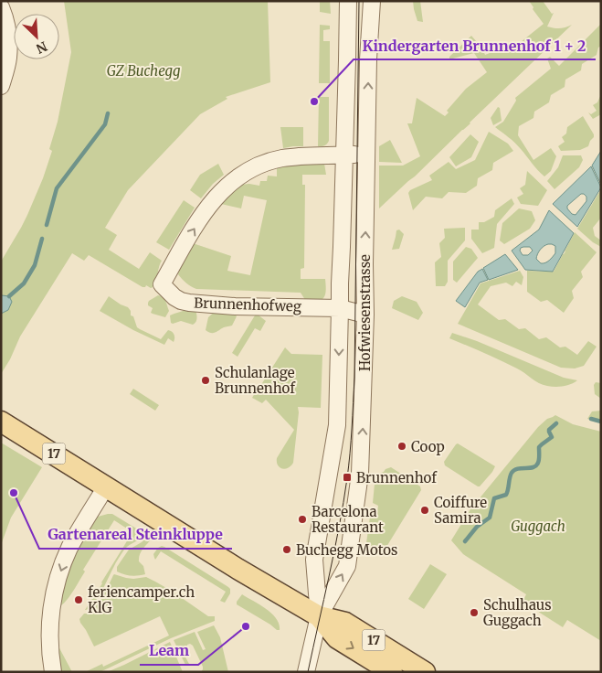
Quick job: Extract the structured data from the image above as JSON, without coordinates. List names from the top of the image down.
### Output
{
  "streets": {
    "main road": ["17"],
    "street": ["Brunnenhofweg", "Hofwiesenstrasse"]
  },
  "crossings": [
    ["Brunnenhofweg", "Hofwiesenstrasse"],
    ["Hofwiesenstrasse", "17"]
  ],
  "parks": ["GZ Buchegg", "Guggach"],
  "places": {
    "other": [
      "Kindergarten Brunnenhof 1 + 2",
      "Schulanlage Brunnenhof",
      "Coop",
      "Gartenareal Steinkluppe",
      "Coiffure Samira",
      "Barcelona Restaurant",
      "Buchegg Motos",
      "feriencamper.ch KlG",
      "Schulhaus Guggach",
      "Leam"
    ],
    "transit": ["Brunnenhof"]
  },
  "north": "bottom right"
}
